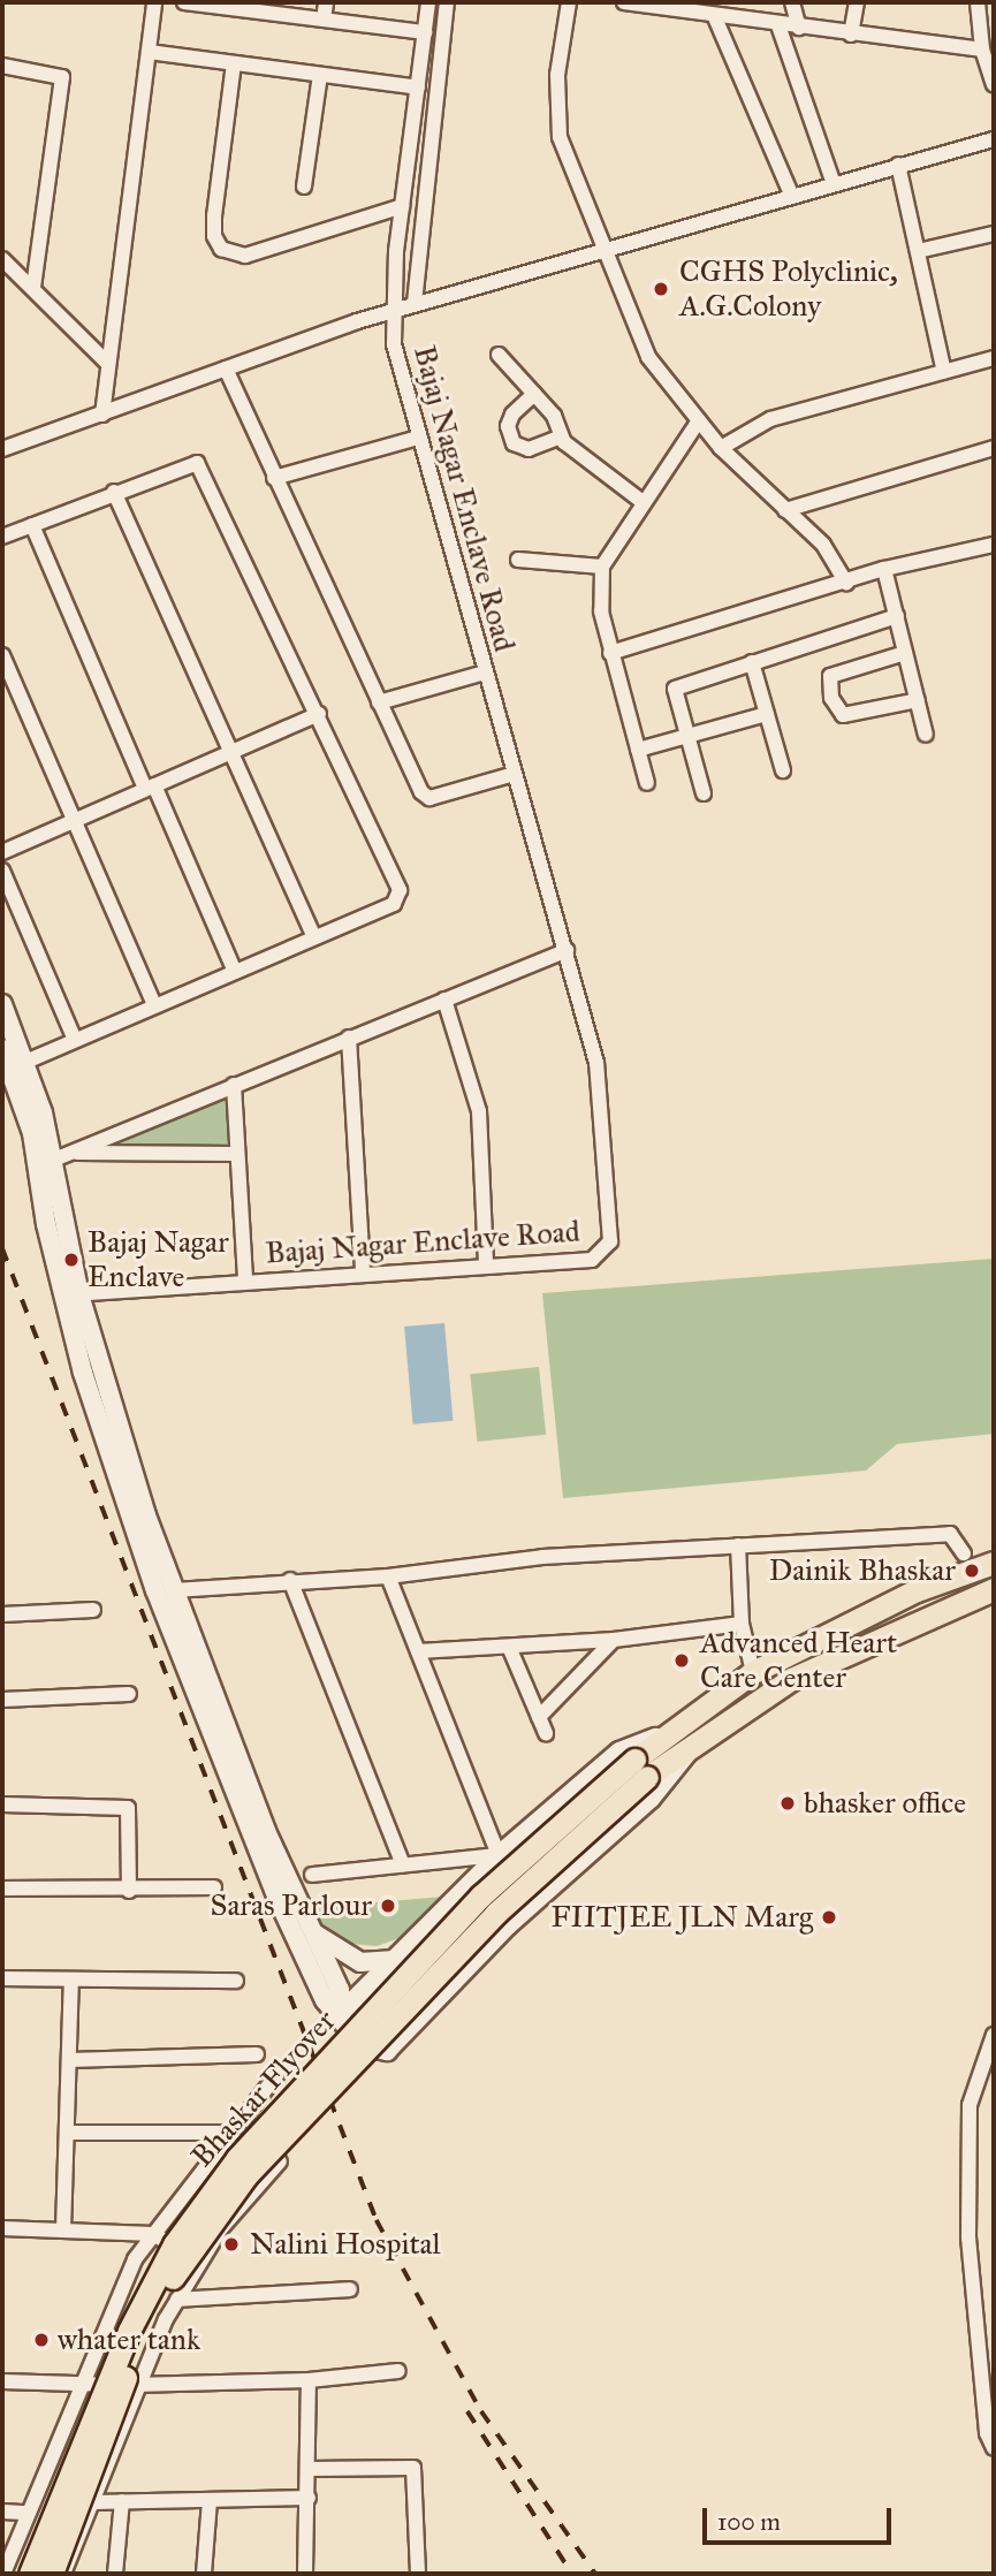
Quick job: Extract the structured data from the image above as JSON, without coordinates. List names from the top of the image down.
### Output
{
  "streets": {
    "main road": ["Bhaskar Flyover"],
    "street": ["Bajaj Nagar Enclave Road"]
  },
  "places": [
    "CGHS Polyclinic, A.G.Colony",
    "Bajaj Nagar Enclave",
    "Dainik Bhaskar",
    "Advanced Heart Care Center",
    "bhasker office",
    "Saras Parlour",
    "FIITJEE JLN Marg",
    "Nalini Hospital",
    "whater tank"
  ],
  "scale_bar": "100 m"
}
